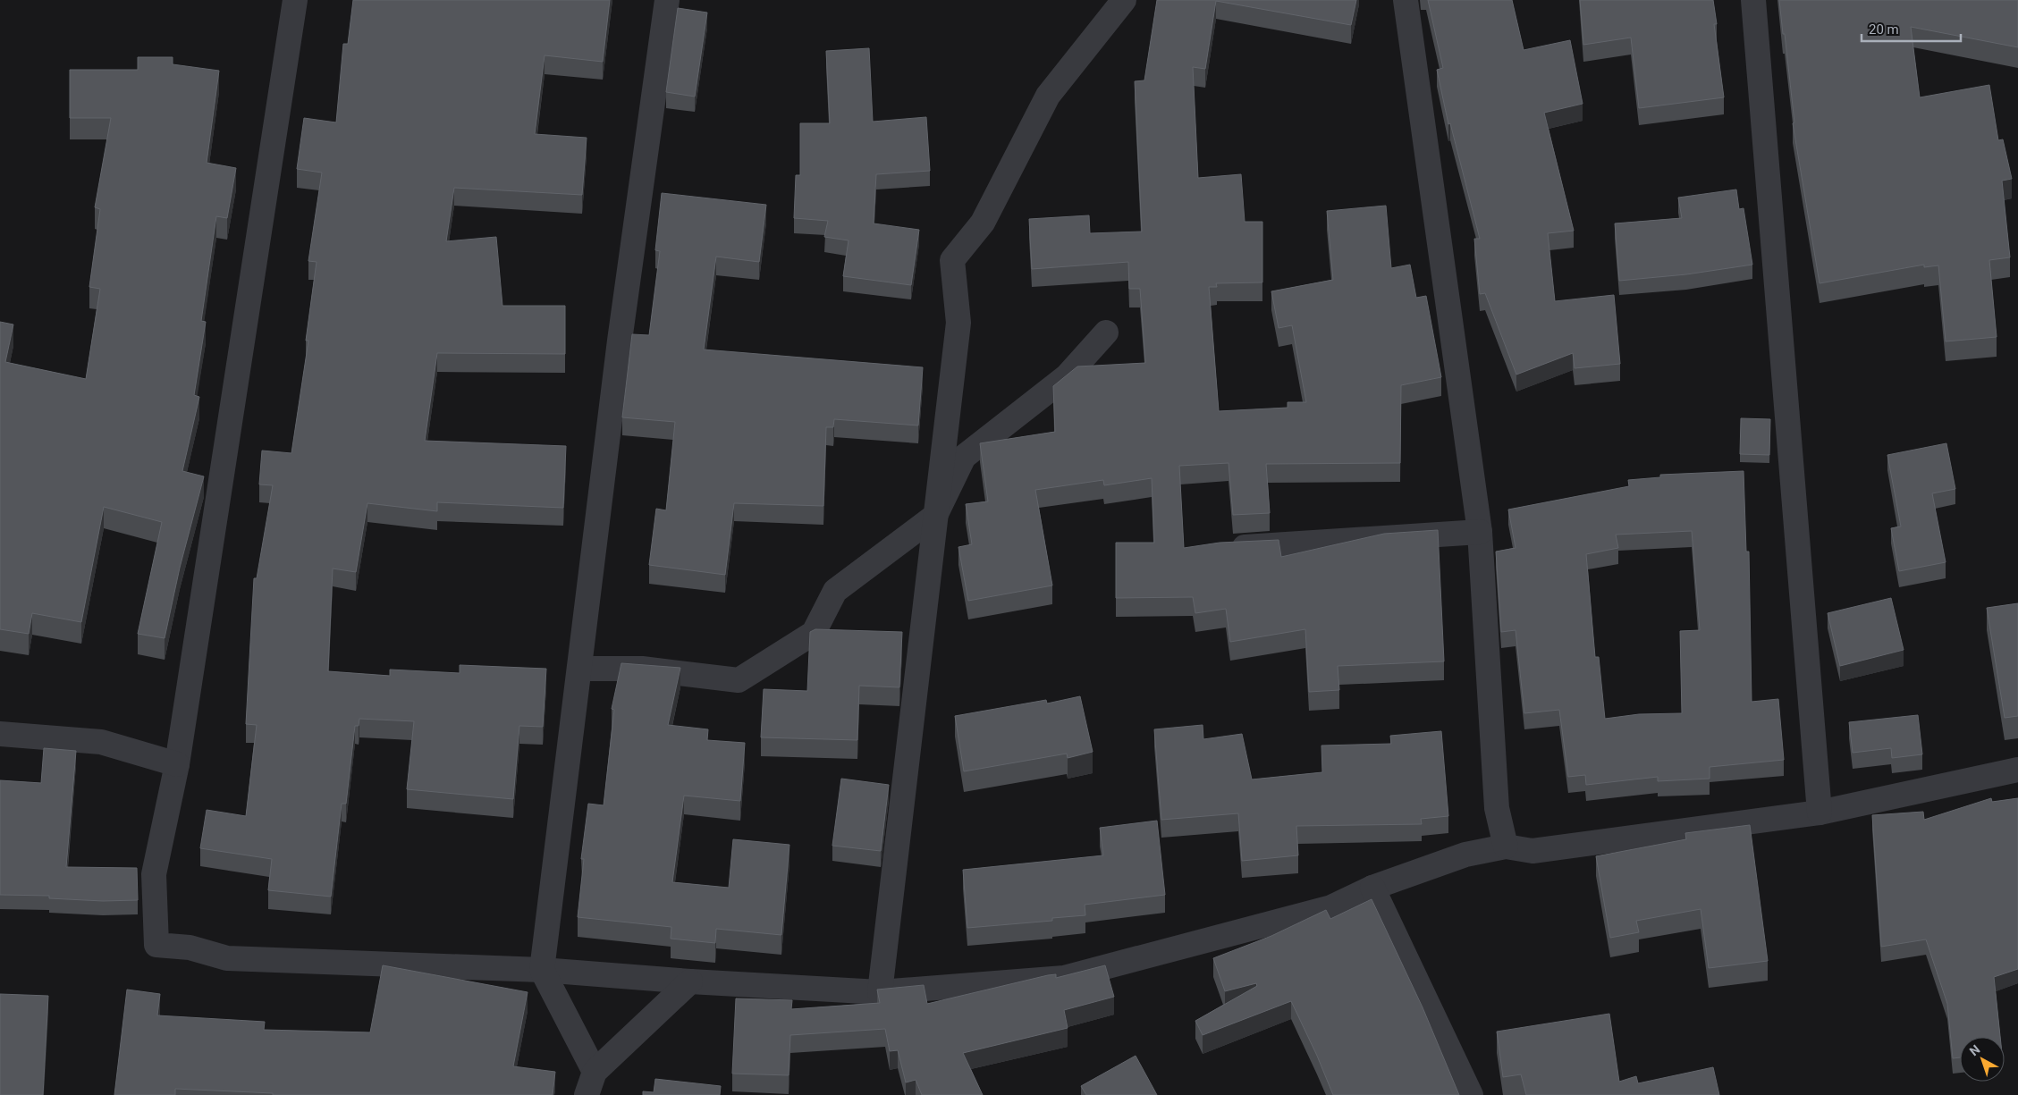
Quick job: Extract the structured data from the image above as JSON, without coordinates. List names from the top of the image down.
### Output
{
  "scale_bar": "20 m",
  "north": "top left"
}
